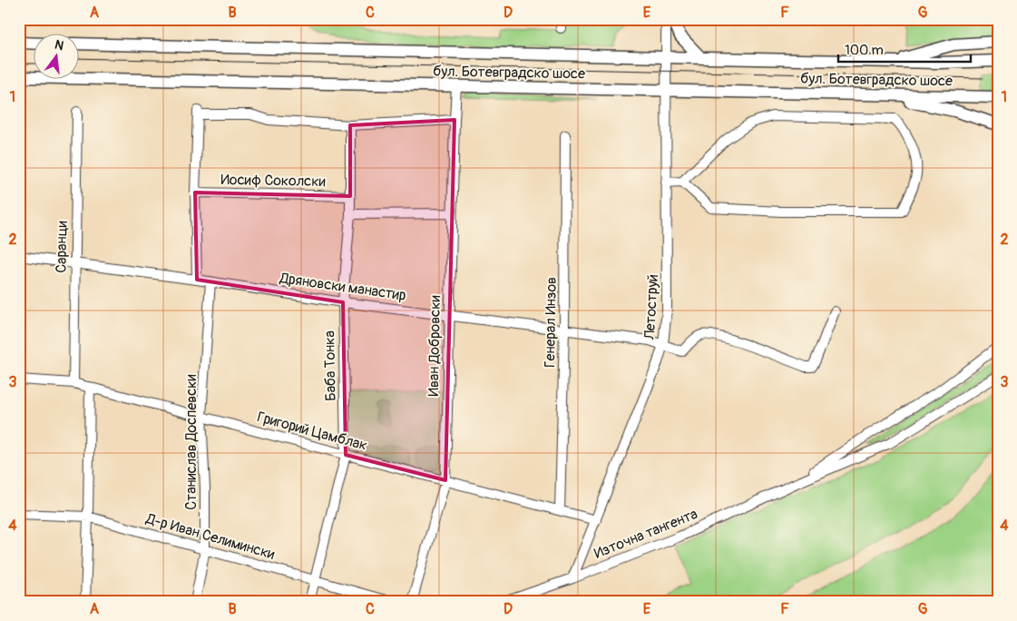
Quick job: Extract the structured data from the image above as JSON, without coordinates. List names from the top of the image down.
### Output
{
  "streets": {
    "main road": ["бул. Ботевградско шосе"],
    "street": [
      "Иосиф Соколски",
      "Саранци",
      "Дряновски манастир",
      "Летоструй",
      "Генерал Инзов",
      "Иван Добровски",
      "Баба Тонка",
      "Григорий Цамблак",
      "Станислав Доспевски",
      "Източна тангента",
      "Д-р Иван Селимински"
    ]
  },
  "crossings": [
    ["бул. Ботевградско шосе", "Летоструй"],
    ["бул. Ботевградско шосе", "Иван Добровски"],
    ["Иосиф Соколски", "Баба Тонка"],
    ["Саранци", "Дряновски манастир"],
    ["Саранци", "Григорий Цамблак"],
    ["Дряновски манастир", "Летоструй"],
    ["Дряновски манастир", "Генерал Инзов"],
    ["Дряновски манастир", "Иван Добровски"],
    ["Дряновски манастир", "Баба Тонка"],
    ["Дряновски манастир", "Станислав Доспевски"],
    ["Летоструй", "Григорий Цамблак"],
    ["Летоструй", "Източна тангента"],
    ["Генерал Инзов", "Григорий Цамблак"],
    ["Иван Добровски", "Григорий Цамблак"],
    ["Баба Тонка", "Григорий Цамблак"],
    ["Баба Тонка", "Д-р Иван Селимински"],
    ["Григорий Цамблак", "Станислав Доспевски"],
    ["Станислав Доспевски", "Д-р Иван Селимински"]
  ],
  "scale_bar": "100 m",
  "north": "top",
  "grid": {
    "columns": [
      "A",
      "B",
      "C",
      "D",
      "E",
      "F",
      "G"
    ],
    "rows": [
      "1",
      "2",
      "3",
      "4"
    ]
  }
}
